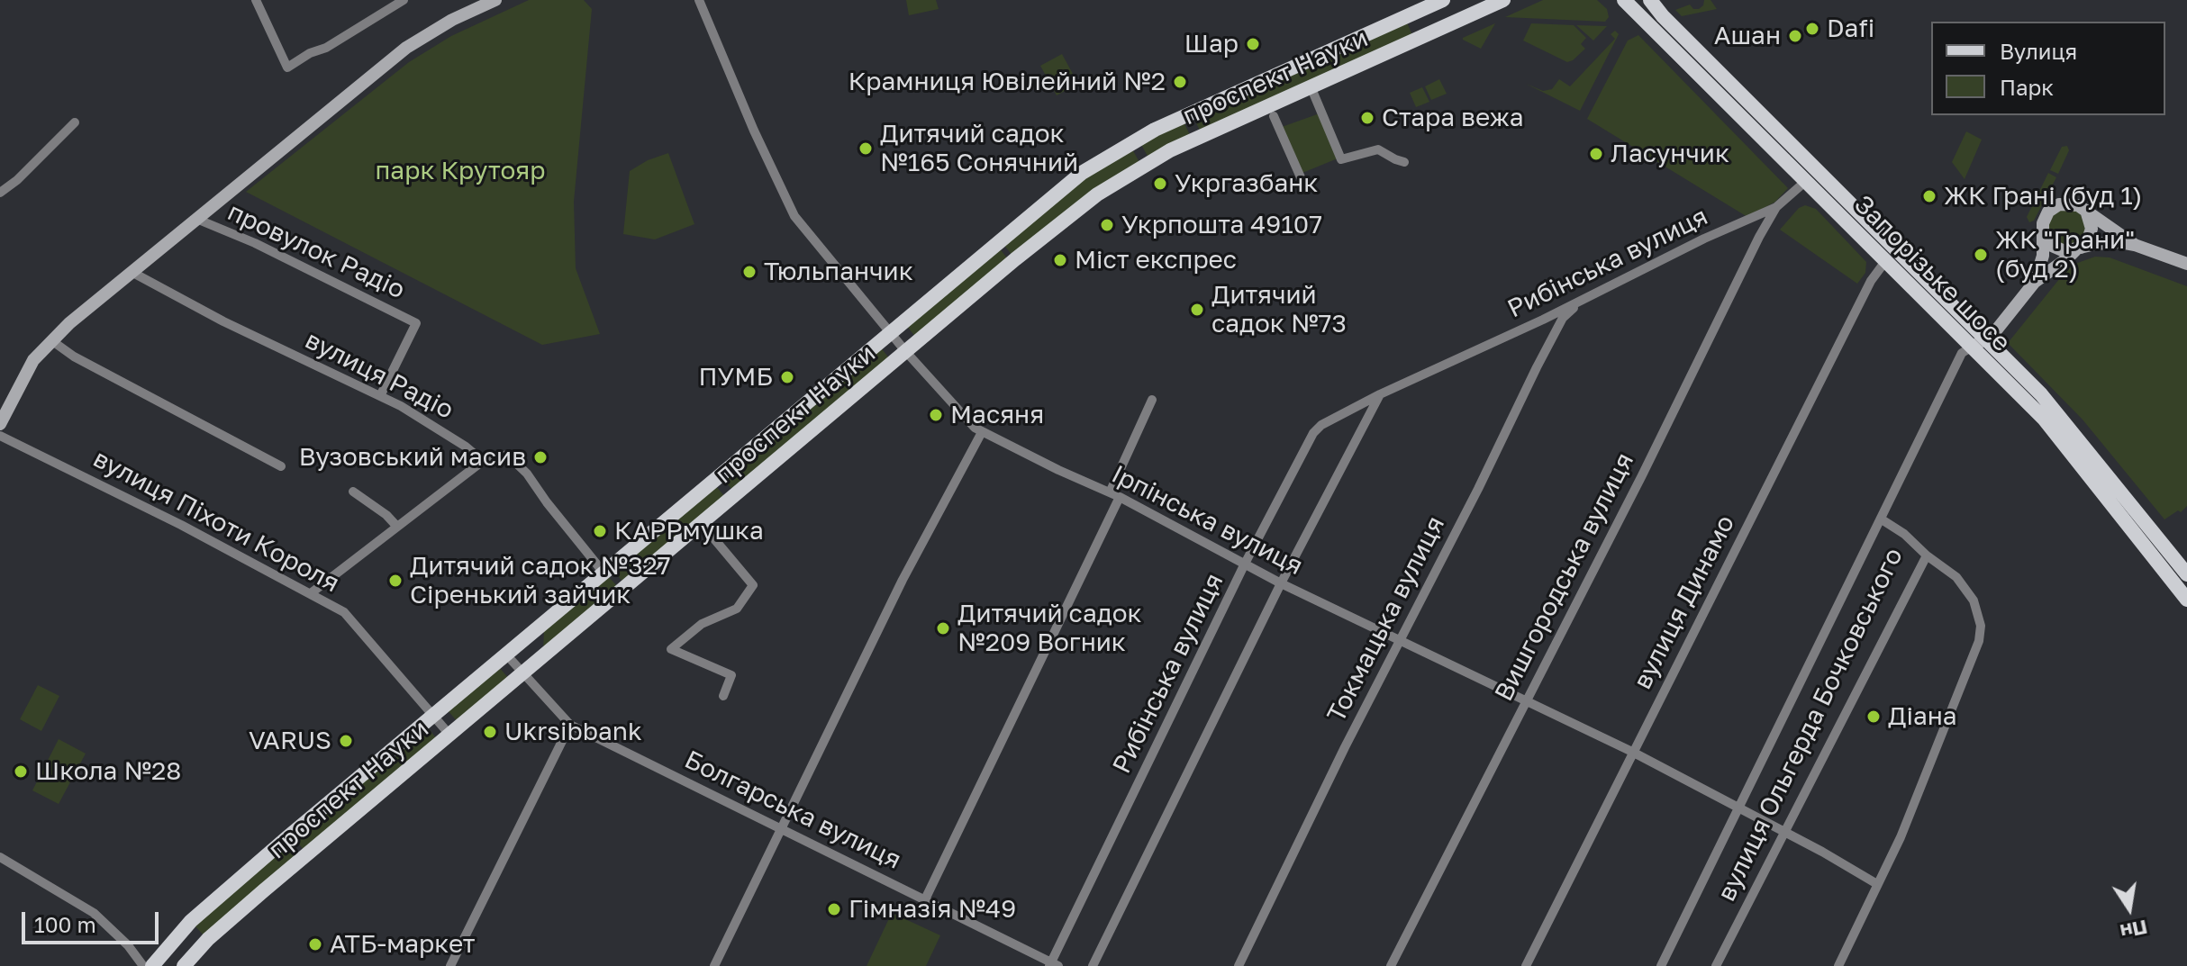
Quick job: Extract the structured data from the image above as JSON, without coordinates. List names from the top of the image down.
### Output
{
  "streets": {
    "main road": ["проспект Науки", "Запорізьке шосе"],
    "street": [
      "провулок Радіо",
      "Рибінська вулиця",
      "вулиця Радіо",
      "Ірпінська вулиця",
      "вулиця Піхоти Короля",
      "Вишгородська вулиця",
      "вулиця Динамо",
      "Токмацька вулиця",
      "вулиця Ольгерда Бочковського",
      "Болгарська вулиця"
    ]
  },
  "crossings": [
    ["проспект Науки", "Ірпінська вулиця"],
    ["проспект Науки", "вулиця Піхоти Короля"],
    ["проспект Науки", "Болгарська вулиця"],
    ["провулок Радіо", "вулиця Радіо"],
    ["Рибінська вулиця", "Ірпінська вулиця"],
    ["Рибінська вулиця", "Вишгородська вулиця"],
    ["Рибінська вулиця", "Токмацька вулиця"],
    ["Рибінська вулиця", "Болгарська вулиця"],
    ["Запорізьке шосе", "вулиця Динамо"],
    ["Запорізьке шосе", "вулиця Ольгерда Бочковського"],
    ["Ірпінська вулиця", "Вишгородська вулиця"],
    ["Ірпінська вулиця", "вулиця Динамо"],
    ["Ірпінська вулиця", "Токмацька вулиця"],
    ["Ірпінська вулиця", "вулиця Ольгерда Бочковського"]
  ],
  "parks": ["парк Крутояр"],
  "places": [
    "Dafi",
    "Ашан",
    "Шар",
    "Крамниця Ювілейний №2",
    "Стара вежа",
    "Дитячий садок №165 Сонячний",
    "Ласунчик",
    "Укргазбанк",
    "ЖК Грані (буд 1)",
    "Укрпошта 49107",
    "ЖК \"Грани\" (буд 2)",
    "Міст експрес",
    "Тюльпанчик",
    "Дитячий садок №73",
    "ПУМБ",
    "Масяня",
    "Вузовський масив",
    "КАРРмушка",
    "Дитячий садок №327 Сіренький зайчик",
    "Дитячий садок №209 Вогник",
    "Діана",
    "Ukrsibbank",
    "VARUS",
    "Школа №28",
    "Гімназія №49",
    "АТБ-маркет"
  ],
  "legend": ["Вулиця", "Парк"],
  "scale_bar": "100 m",
  "north": "bottom"
}
